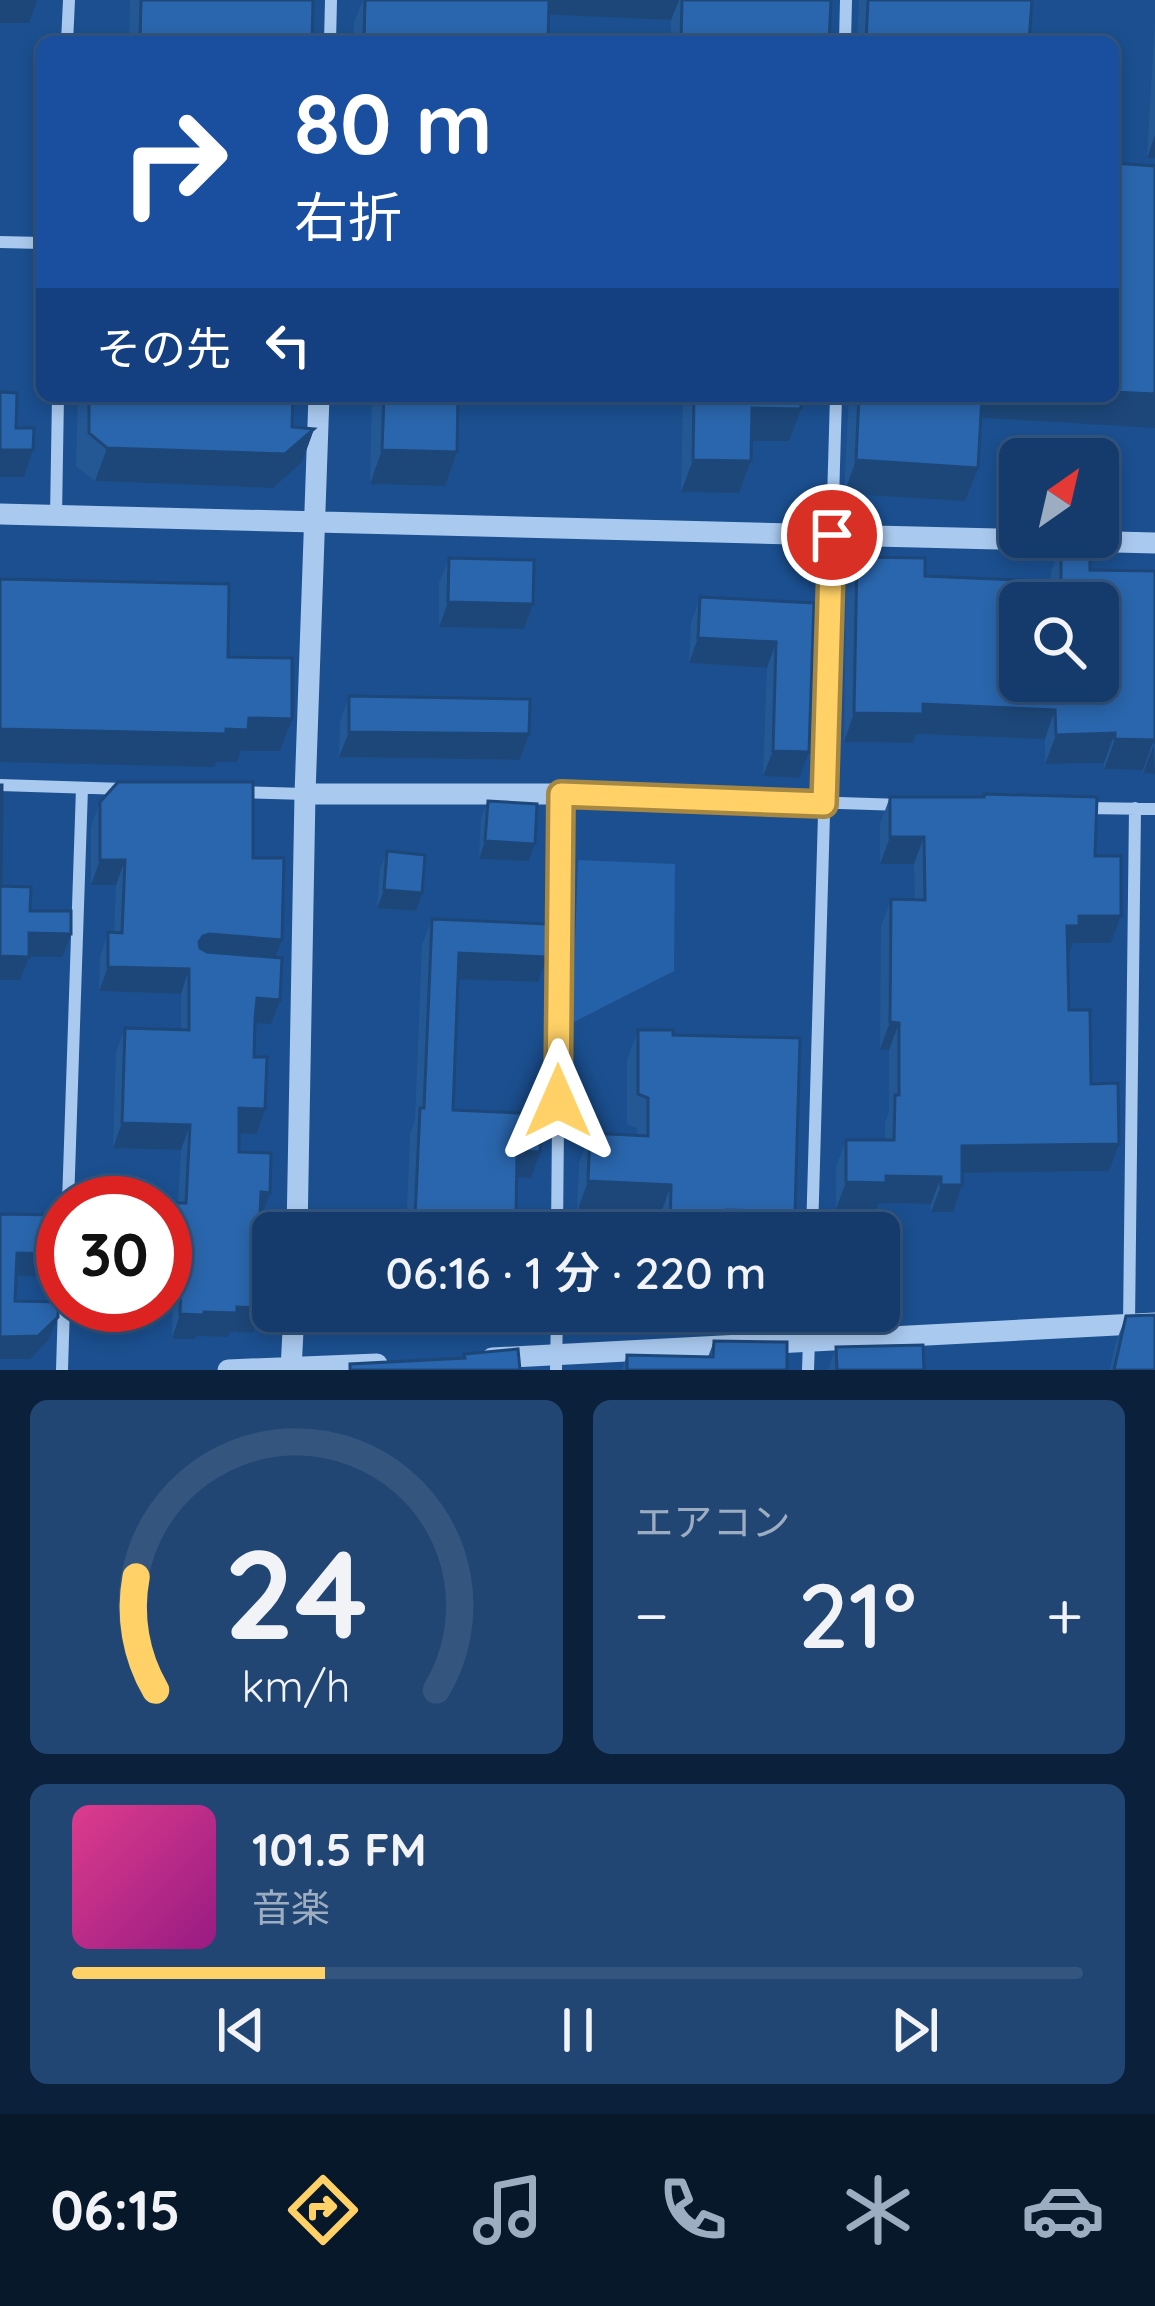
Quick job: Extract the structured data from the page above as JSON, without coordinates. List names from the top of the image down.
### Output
{
  "north": "top right",
  "page": {
    "turn": ["80 m", "右折"],
    "then": "その先",
    "limit": "30",
    "trip": "06:16 · 1 分 · 220 m",
    "tile": "エアコン",
    "heat": ["−", "21°", "+"],
    "song": ["101.5 FM", "音楽"],
    "tabs": "06:15",
    "gauge": ["24", "km/h"]
  }
}
